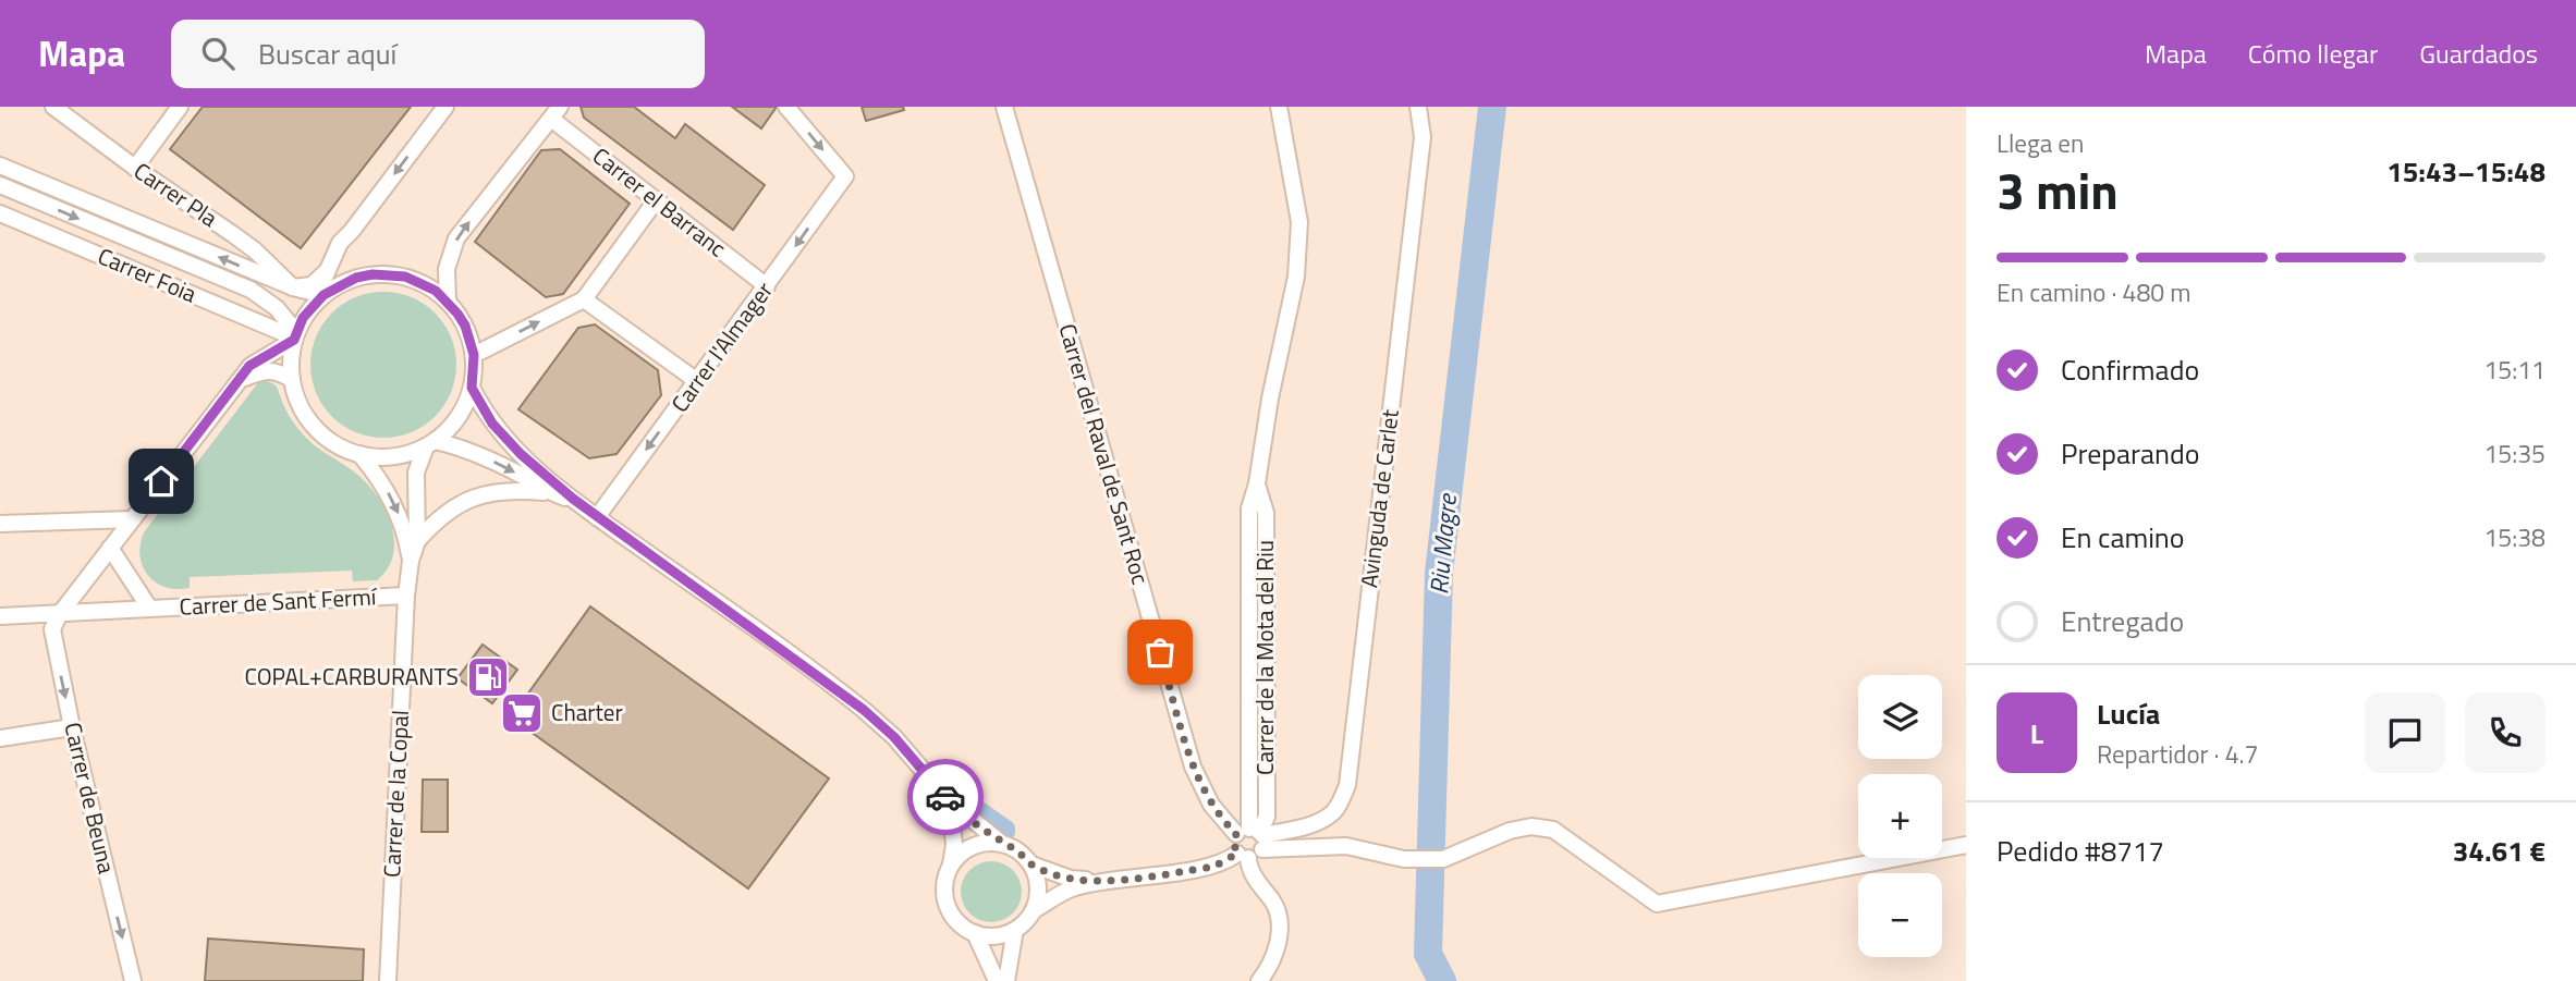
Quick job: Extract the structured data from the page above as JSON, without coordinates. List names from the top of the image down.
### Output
{
  "streets": {
    "street": [
      "Carrer Pla",
      "Carrer el Barranc",
      "Carrer Foia",
      "Carrer l'Almager",
      "Carrer del Raval de Sant Roc",
      "Avinguda de Carlet",
      "Carrer de Sant Fermí",
      "Carrer de la Mota del Riu",
      "Carrer de la Copal",
      "Carrer de Beuna"
    ]
  },
  "crossings": [
    ["Carrer el Barranc", "Carrer l'Almager"],
    ["Carrer Foia", "Carrer de la Copal"],
    ["Carrer del Raval de Sant Roc", "Avinguda de Carlet"],
    ["Carrer del Raval de Sant Roc", "Carrer de la Mota del Riu"],
    ["Avinguda de Carlet", "Carrer de la Mota del Riu"],
    ["Carrer de Sant Fermí", "Carrer de la Copal"],
    ["Carrer de Sant Fermí", "Carrer de Beuna"]
  ],
  "one_way": ["Carrer l'Almager", "Carrer de Beuna"],
  "water": ["Riu Magre"],
  "places": {
    "fuel station": ["COPAL+CARBURANTS"],
    "supermarket": ["Charter"]
  },
  "page": {
    "header": "Mapa",
    "search": "Buscar aquí",
    "nav": ["Mapa", "Cómo llegar", "Guardados"],
    "heading": ["3 min", "Llega en", "15:43–15:48"],
    "panel": [
      "Lucía",
      "Repartidor · 4.7",
      "Pedido #8717",
      "34.61 €"
    ],
    "bar": "En camino · 480 m",
    "list": [
      ["Confirmado", "15:11"],
      ["Preparando", "15:35"],
      ["En camino", "15:38"],
      "Entregado"
    ],
    "map_buttons": ["+", "−"],
    "round": "L"
  }
}
